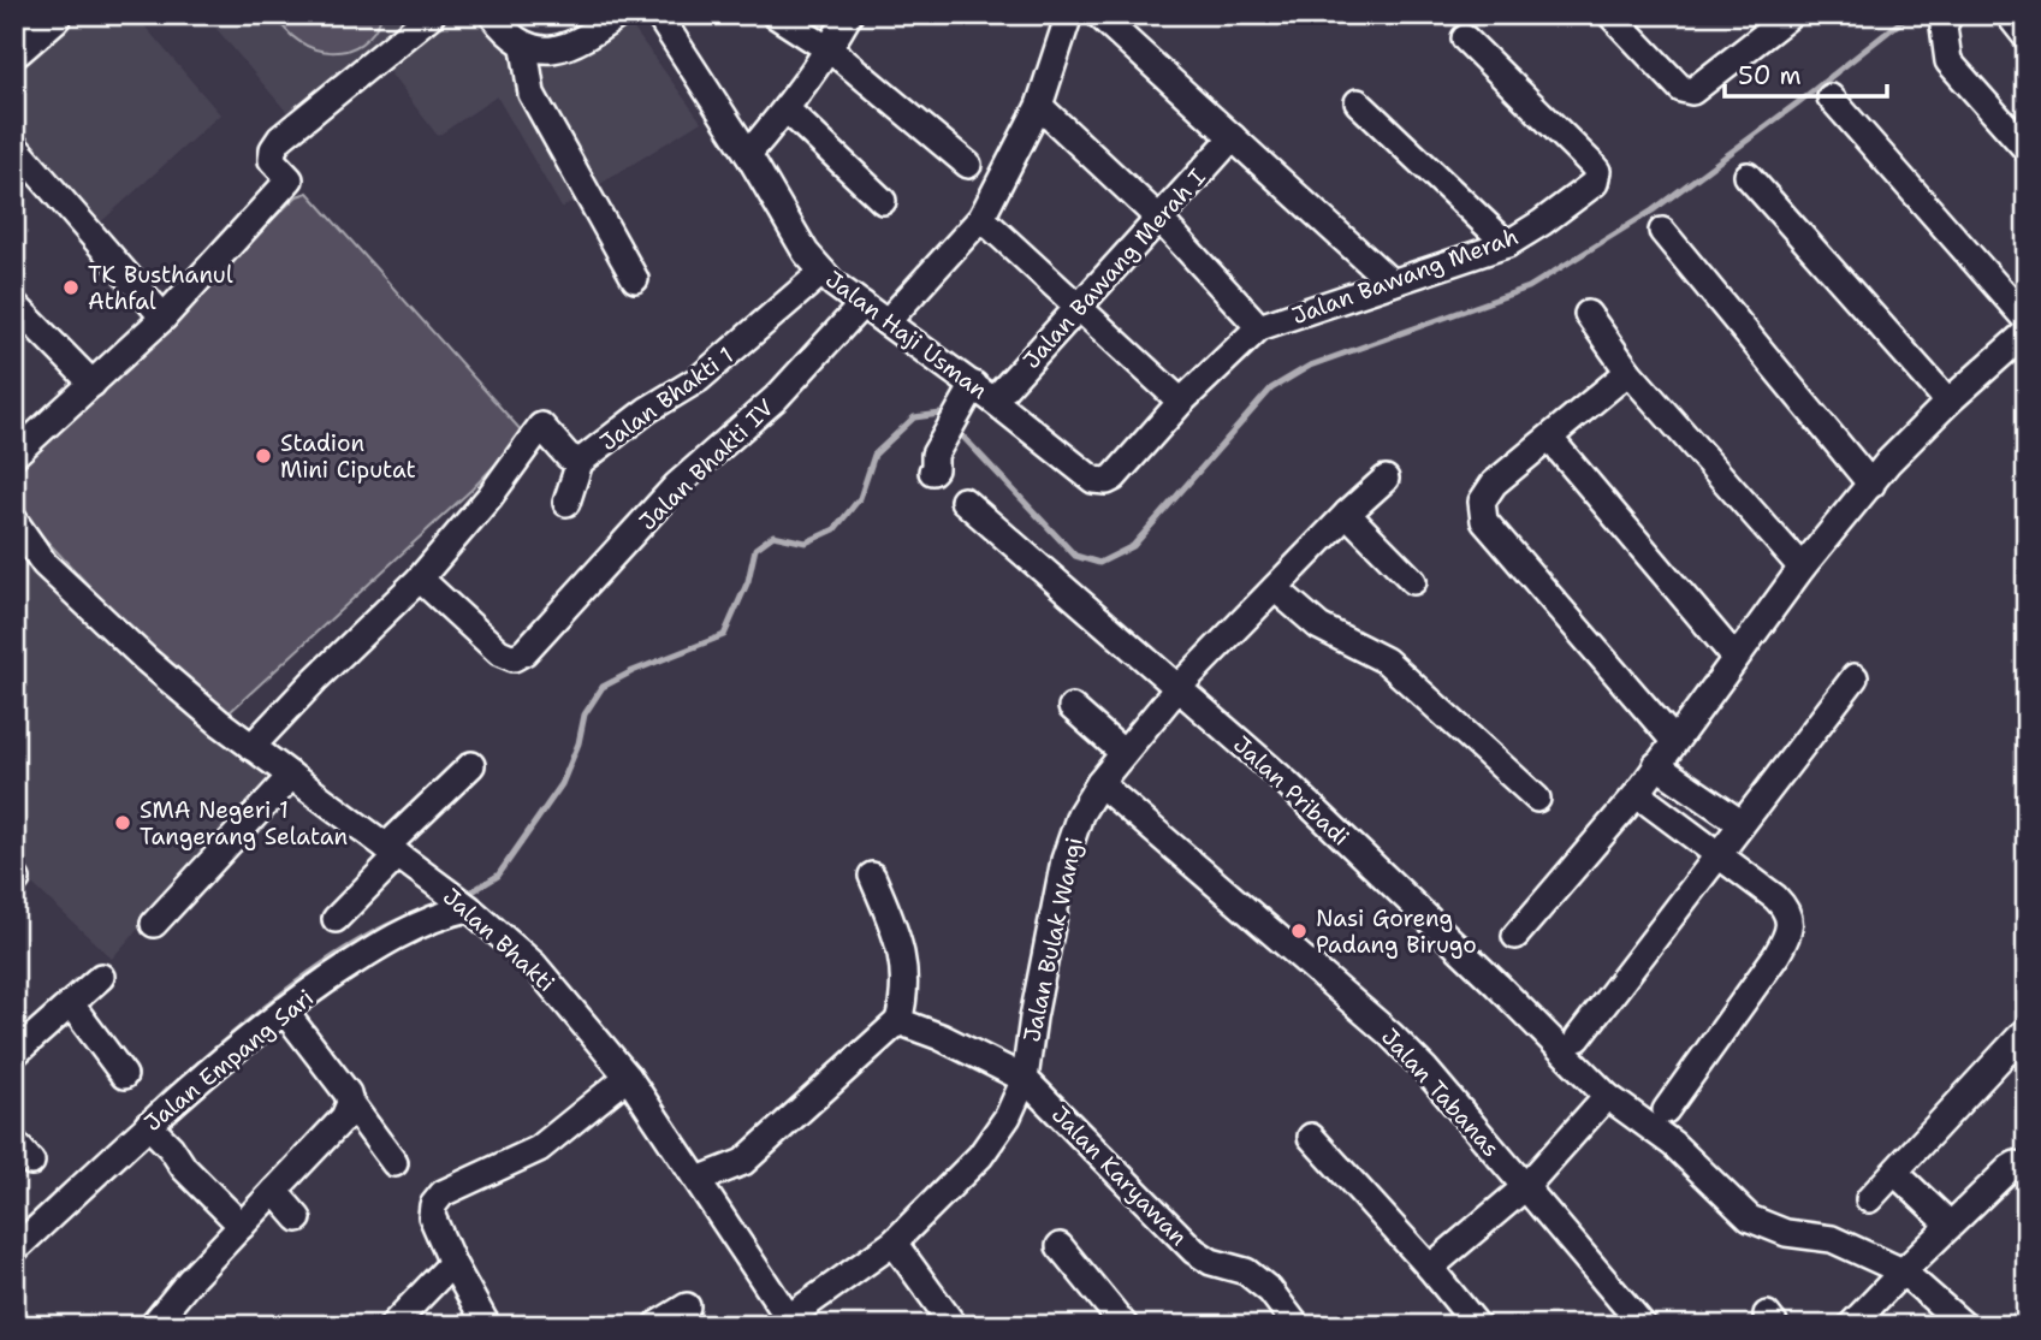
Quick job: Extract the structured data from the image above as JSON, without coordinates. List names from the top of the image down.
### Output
{
  "streets": {
    "street": [
      "Jalan Bawang Merah I",
      "Jalan Bawang Merah",
      "Jalan Haji Usman",
      "Jalan Bhakti 1",
      "Jalan Bhakti IV",
      "Jalan Pribadi",
      "Jalan Bhakti",
      "Jalan Bulak Wangi",
      "Jalan Empang Sari",
      "Jalan Tabanas",
      "Jalan Karyawan"
    ]
  },
  "crossings": [
    ["Jalan Bawang Merah I", "Jalan Haji Usman"],
    ["Jalan Bawang Merah", "Jalan Haji Usman"],
    ["Jalan Haji Usman", "Jalan Bhakti 1"],
    ["Jalan Haji Usman", "Jalan Bhakti IV"],
    ["Jalan Pribadi", "Jalan Bulak Wangi"],
    ["Jalan Bhakti", "Jalan Bulak Wangi"],
    ["Jalan Bhakti", "Jalan Empang Sari"],
    ["Jalan Bulak Wangi", "Jalan Tabanas"],
    ["Jalan Bulak Wangi", "Jalan Karyawan"]
  ],
  "places": [
    "TK Busthanul Athfal",
    "Stadion Mini Ciputat",
    "SMA Negeri 1 Tangerang Selatan",
    "Nasi Goreng Padang Birugo"
  ],
  "scale_bar": "50 m"
}
